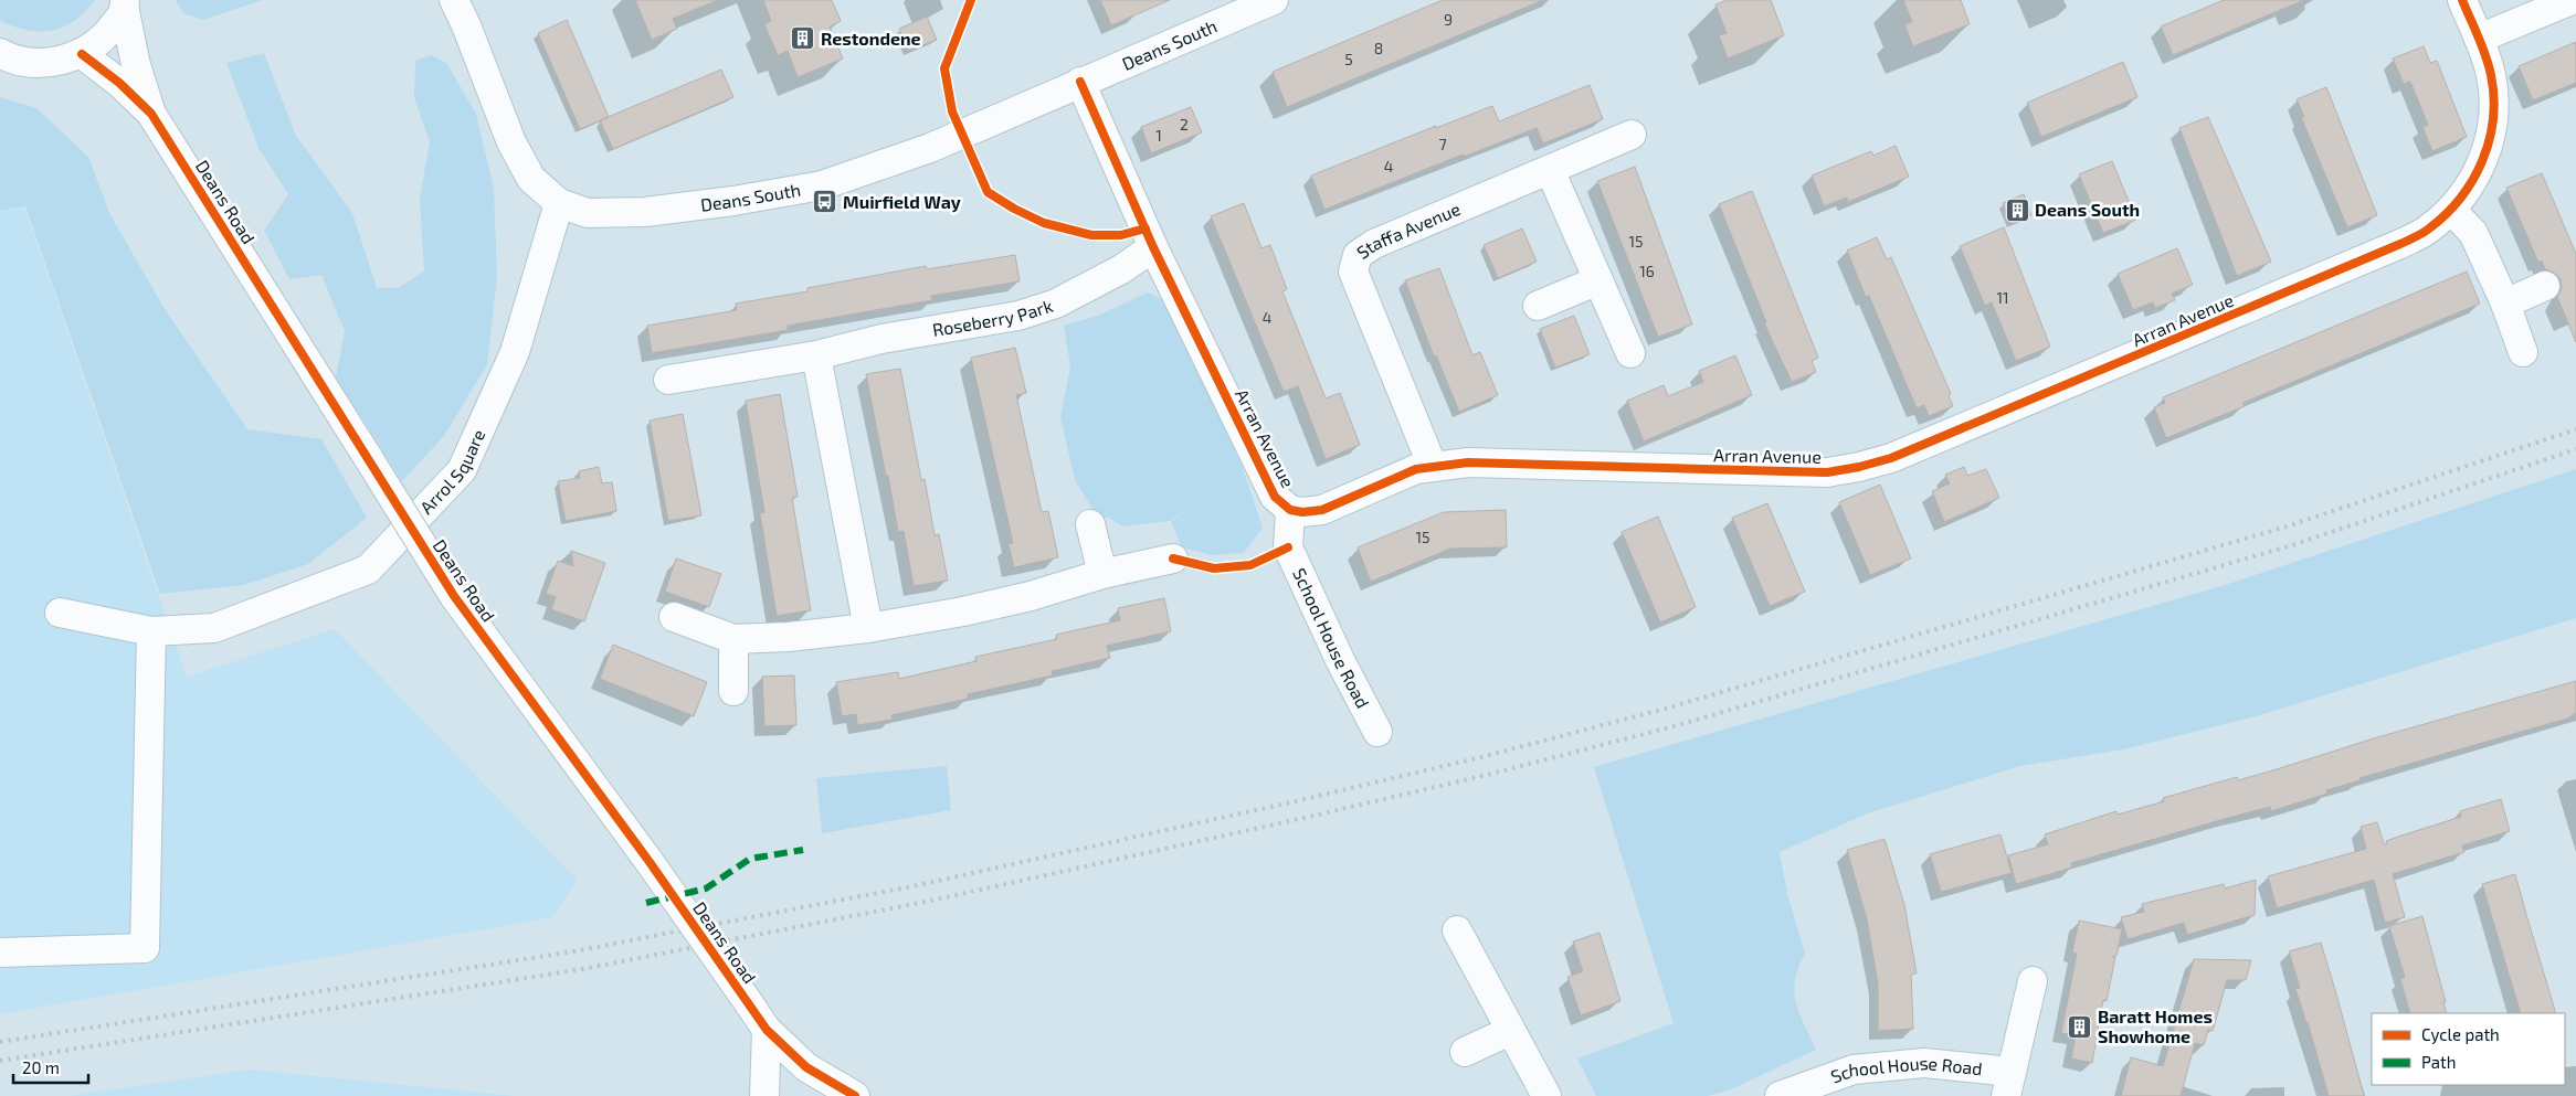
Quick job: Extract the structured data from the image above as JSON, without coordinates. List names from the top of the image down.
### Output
{
  "streets": {
    "street": [
      "Deans South",
      "Deans Road",
      "Staffa Avenue",
      "Roseberry Park",
      "Arran Avenue",
      "Arrol Square",
      "School House Road"
    ]
  },
  "crossings": [
    ["Deans South", "Arran Avenue"],
    ["Deans South", "Arrol Square"],
    ["Staffa Avenue", "Arran Avenue"],
    ["Roseberry Park", "Arran Avenue"],
    ["Arran Avenue", "School House Road"]
  ],
  "places": {
    "building": ["Restondene", "Deans South", "Baratt Homes Showhome"],
    "bus stop": ["Muirfield Way"]
  },
  "house_numbers": [
    "9",
    "8",
    "5",
    "2",
    "1",
    "7",
    "4",
    "15",
    "16",
    "11",
    "4",
    "15"
  ],
  "legend": ["Cycle path", "Path"],
  "scale_bar": "20 m"
}
